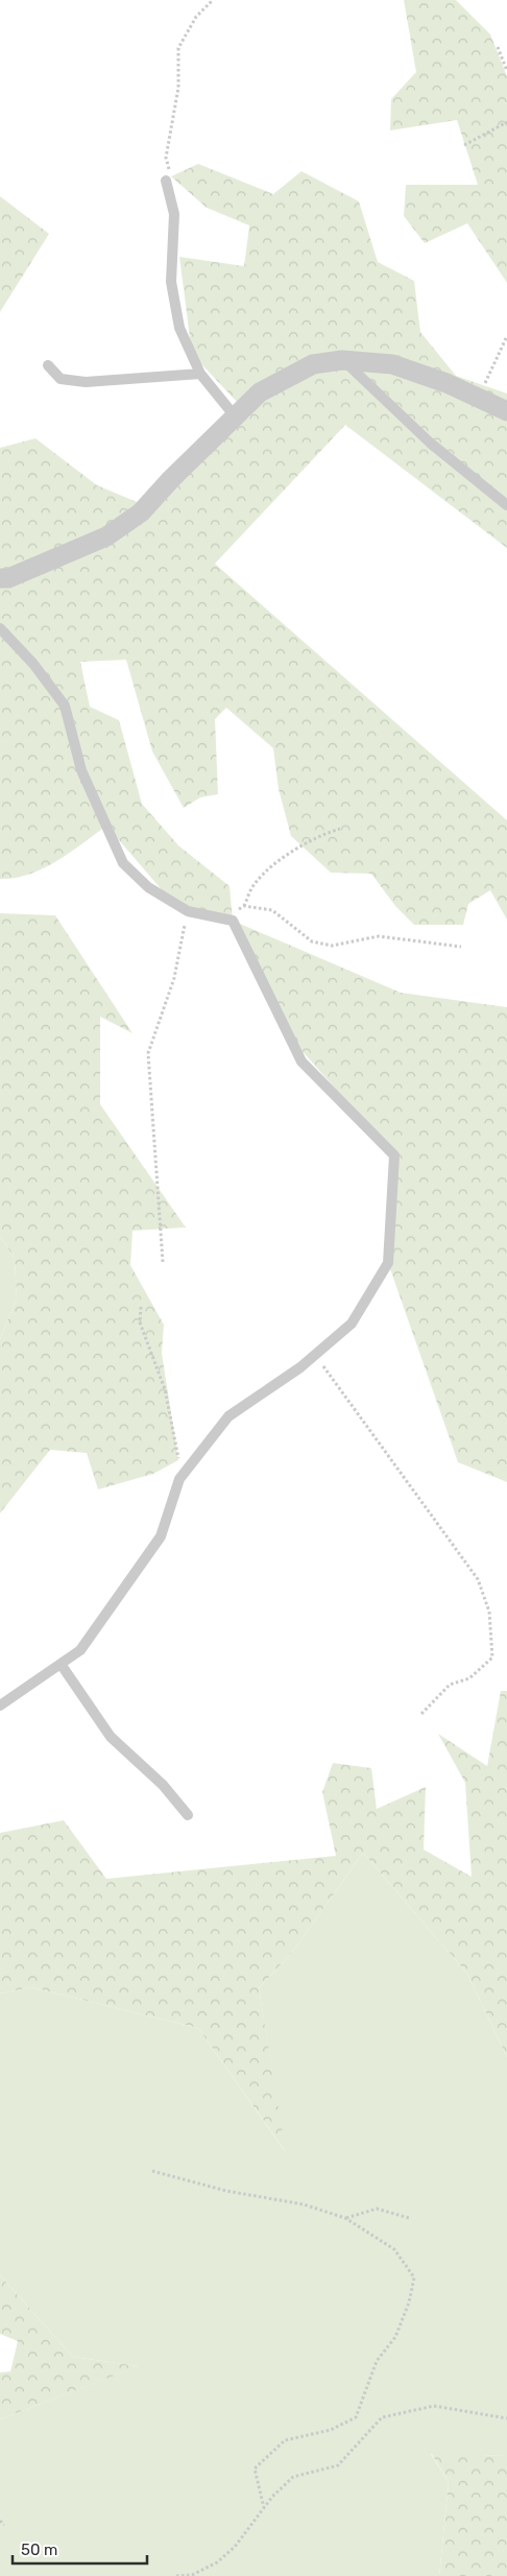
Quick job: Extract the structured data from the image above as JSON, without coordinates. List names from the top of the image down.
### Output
{
  "scale_bar": "50 m"
}
